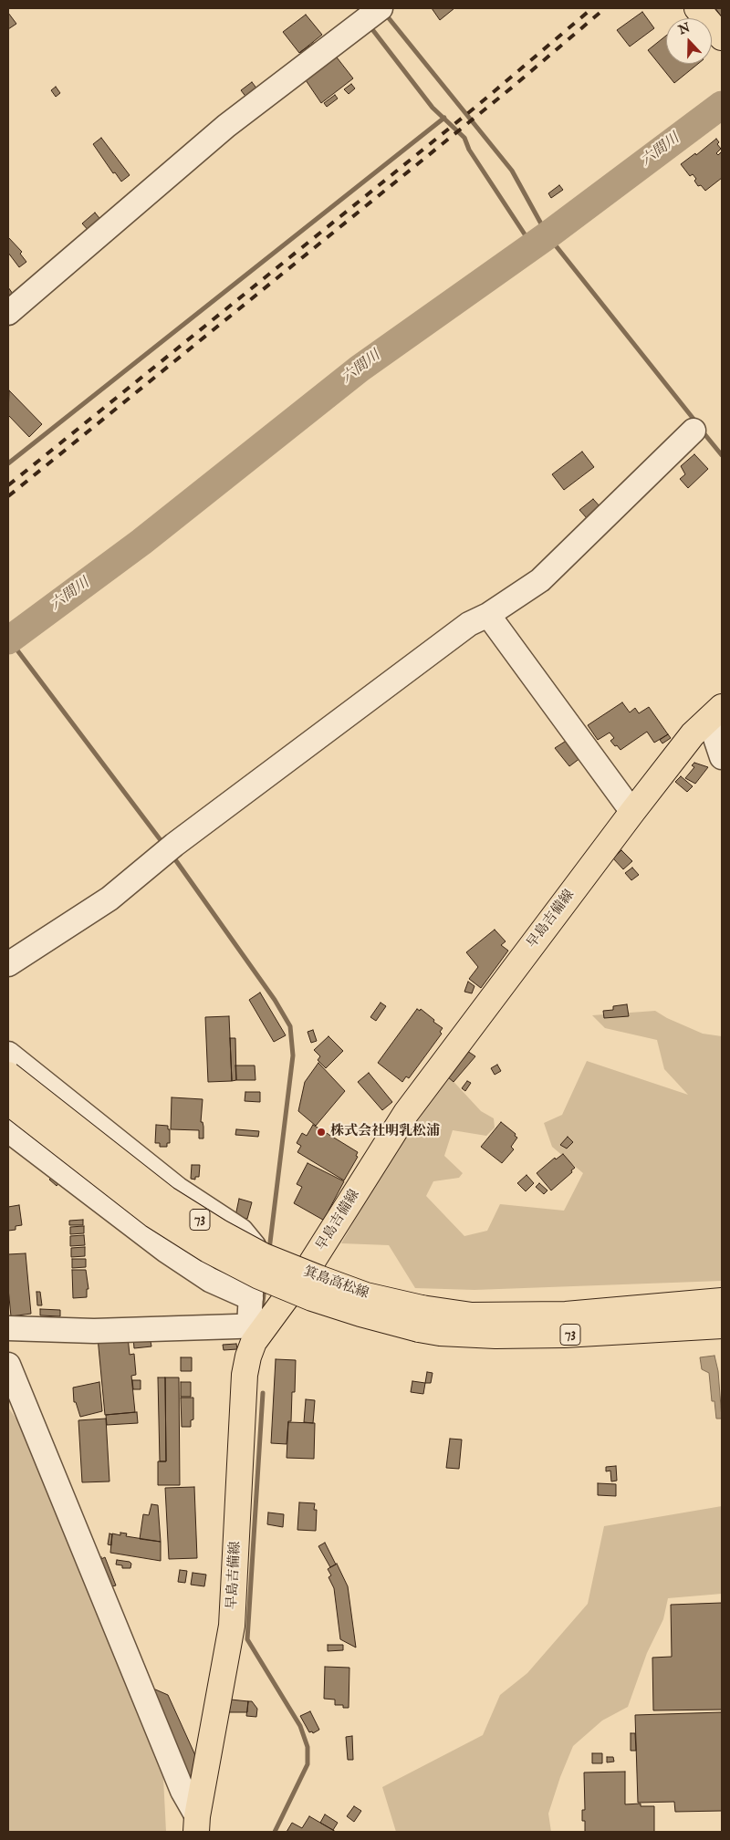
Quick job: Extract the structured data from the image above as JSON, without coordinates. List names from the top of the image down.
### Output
{
  "streets": {
    "main road": ["早島吉備線", "73", "箕島高松線"]
  },
  "water": ["六間川"],
  "places": ["株式会社明乳松浦"],
  "north": "top"
}
